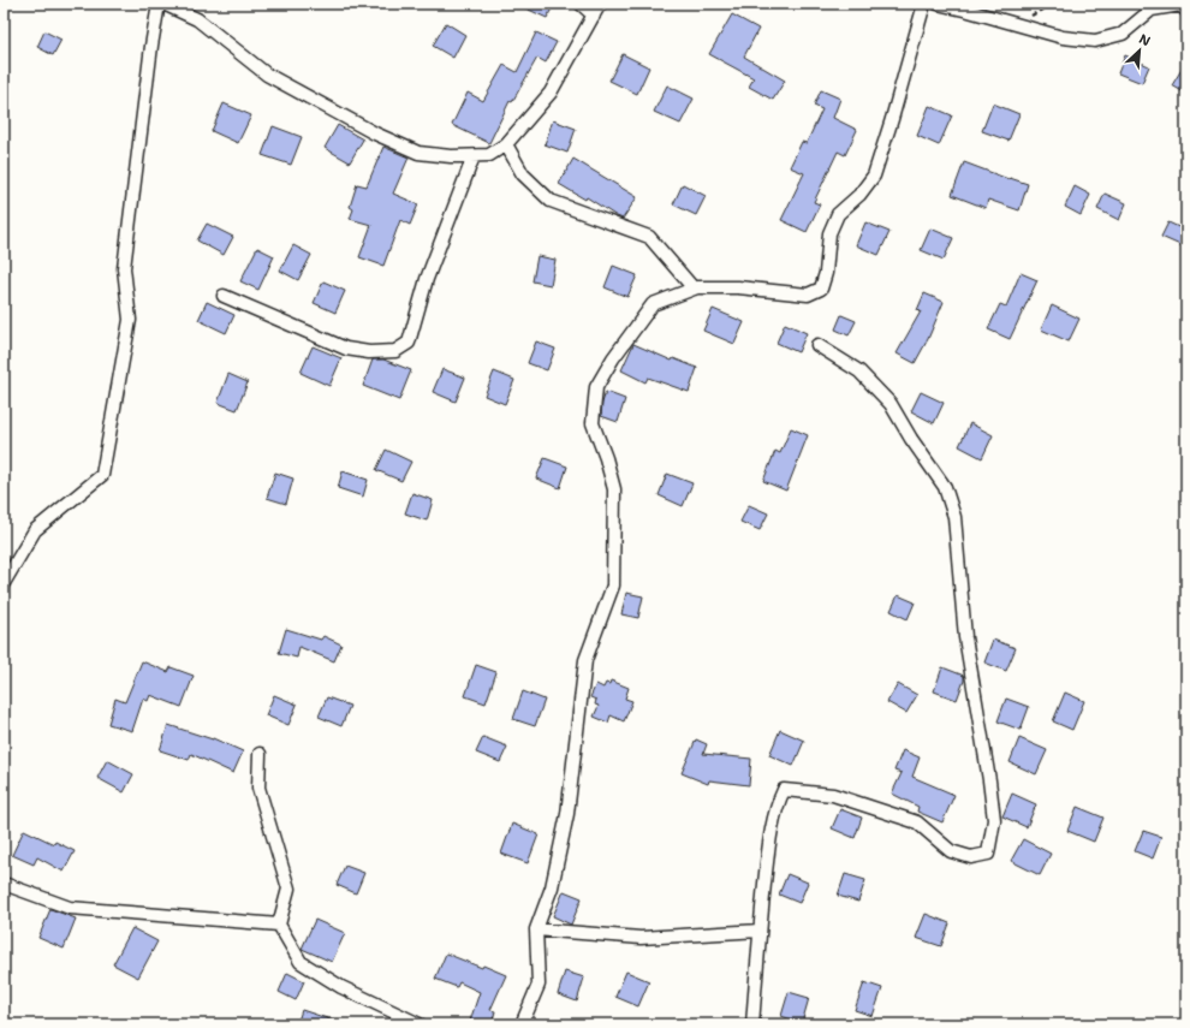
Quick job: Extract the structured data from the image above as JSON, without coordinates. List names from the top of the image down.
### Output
{
  "north": "top right"
}
